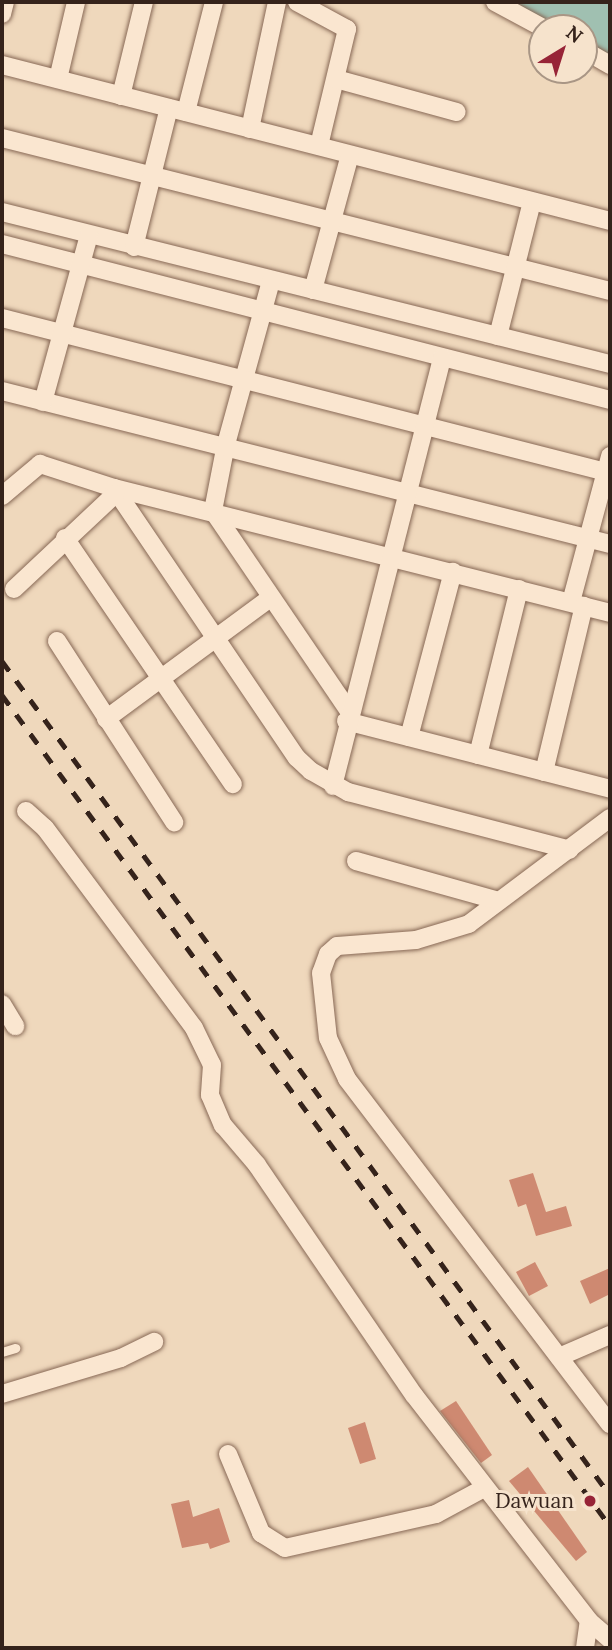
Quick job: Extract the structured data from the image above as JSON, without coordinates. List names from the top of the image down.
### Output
{
  "places": ["Dawuan"],
  "north": "top right"
}
